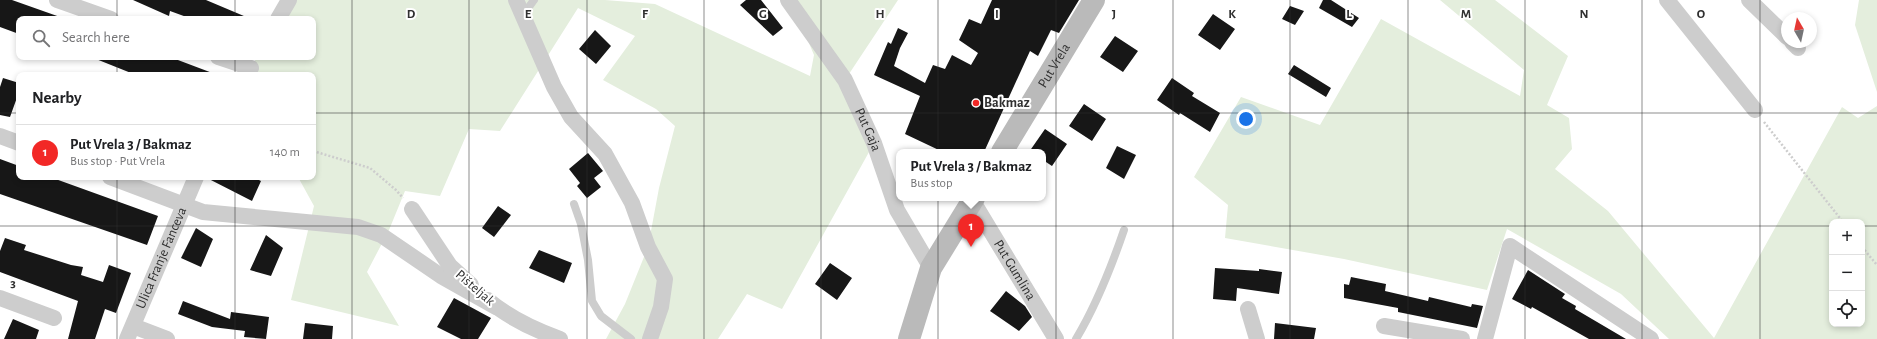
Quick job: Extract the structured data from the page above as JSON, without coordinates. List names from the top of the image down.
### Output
{
  "streets": {
    "main road": ["Put Vrela"],
    "street": [
      "Put Gaja",
      "Ulica Franje Fanceva",
      "Put Gumlina",
      "Pišteljak"
    ]
  },
  "places": ["Bakmaz"],
  "north": "top",
  "page": {
    "search": "Search here",
    "heading": "Nearby",
    "list": [
      {
        "mark": "1",
        "name": "Put Vrela 3 / Bakmaz",
        "note": "Bus stop · Put Vrela",
        "value": "140 m"
      }
    ],
    "popup": ["Put Vrela 3 / Bakmaz", "Bus stop"],
    "pins": "1",
    "map_buttons": ["+", "−"]
  },
  "grid": {
    "columns": [
      "D",
      "E",
      "F",
      "G",
      "H",
      "I",
      "J",
      "K",
      "L",
      "M",
      "N",
      "O"
    ],
    "rows": ["3"]
  }
}
